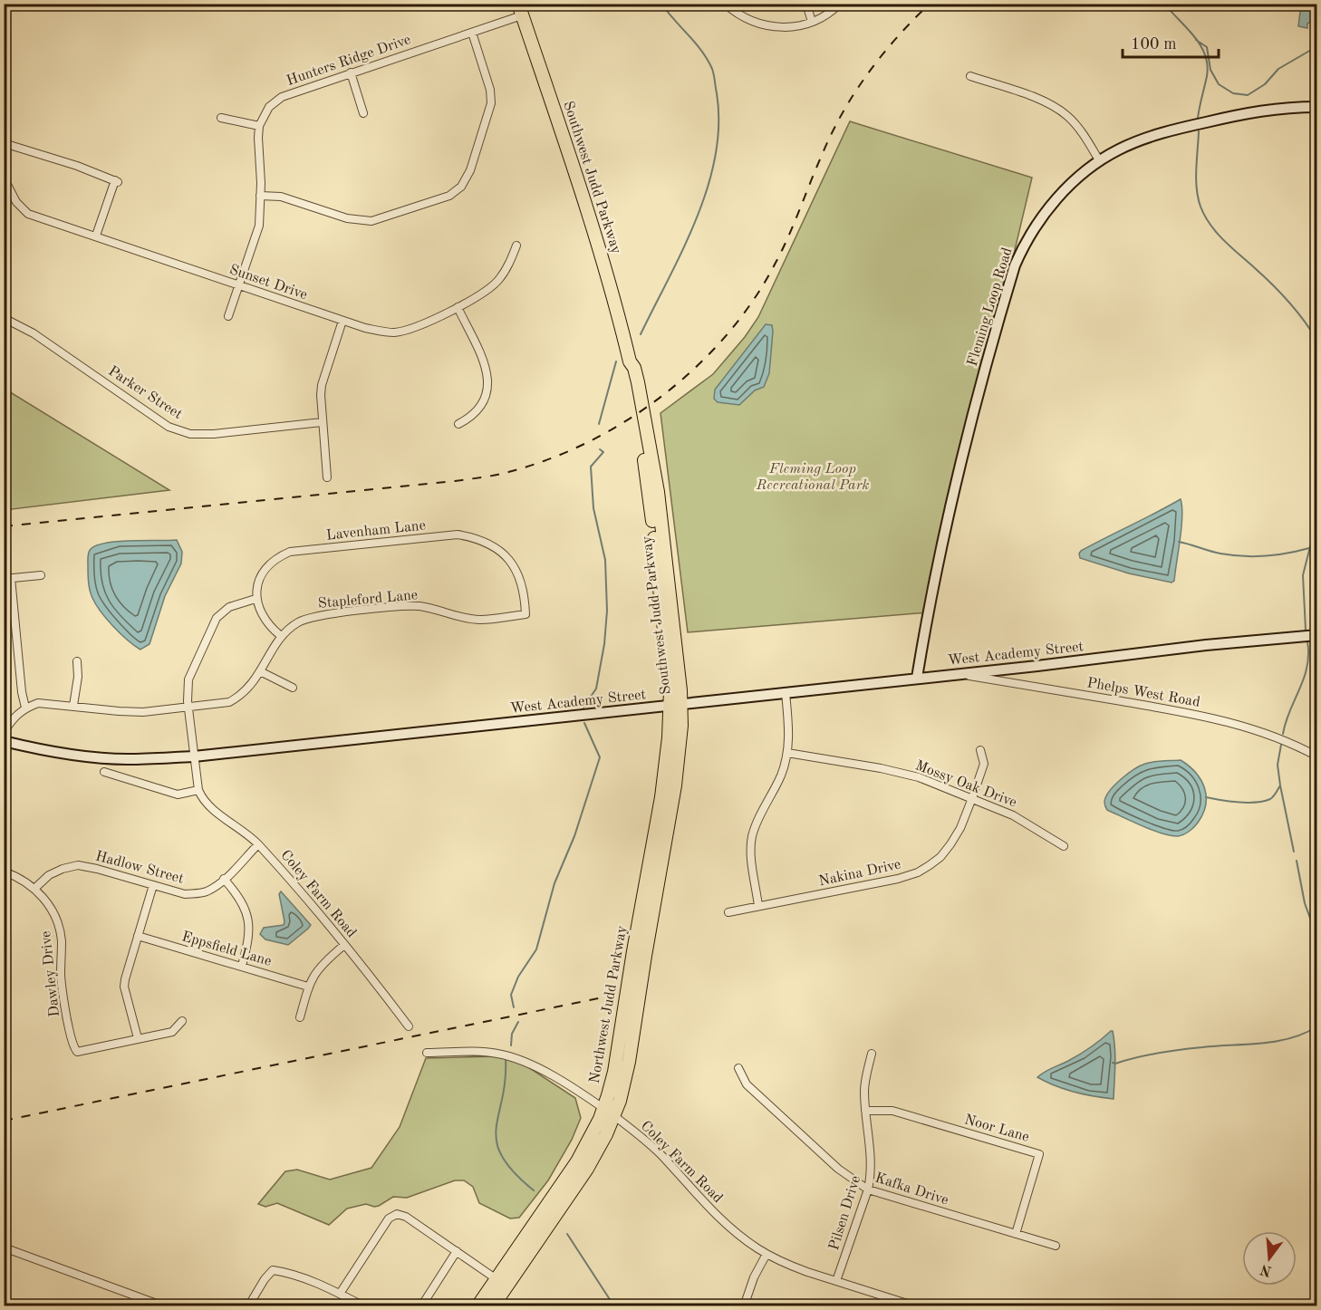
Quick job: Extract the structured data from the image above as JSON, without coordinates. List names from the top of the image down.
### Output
{
  "streets": {
    "highway": ["Southwest Judd Parkway", "Northwest Judd Parkway"],
    "main road": ["Fleming Loop Road", "West Academy Street"],
    "street": [
      "Hunters Ridge Drive",
      "Sunset Drive",
      "Parker Street",
      "Lavenham Lane",
      "Stapleford Lane",
      "Phelps West Road",
      "Mossy Oak Drive",
      "Hadlow Street",
      "Nakina Drive",
      "Coley Farm Road",
      "Eppsfield Lane",
      "Dawley Drive",
      "Noor Lane",
      "Kafka Drive",
      "Pilsen Drive"
    ]
  },
  "crossings": [
    ["Hunters Ridge Drive", "Southwest Judd Parkway"],
    ["Southwest Judd Parkway", "West Academy Street"],
    ["Southwest Judd Parkway", "Northwest Judd Parkway"],
    ["Fleming Loop Road", "West Academy Street"],
    ["Lavenham Lane", "Stapleford Lane"],
    ["West Academy Street", "Phelps West Road"],
    ["West Academy Street", "Northwest Judd Parkway"],
    ["Mossy Oak Drive", "Nakina Drive"],
    ["Hadlow Street", "Coley Farm Road"],
    ["Hadlow Street", "Dawley Drive"],
    ["Coley Farm Road", "Northwest Judd Parkway"],
    ["Coley Farm Road", "Pilsen Drive"],
    ["Noor Lane", "Kafka Drive"],
    ["Noor Lane", "Pilsen Drive"],
    ["Kafka Drive", "Pilsen Drive"]
  ],
  "parks": ["Fleming Loop Recreational Park"],
  "scale_bar": "100 m",
  "north": "bottom"
}
